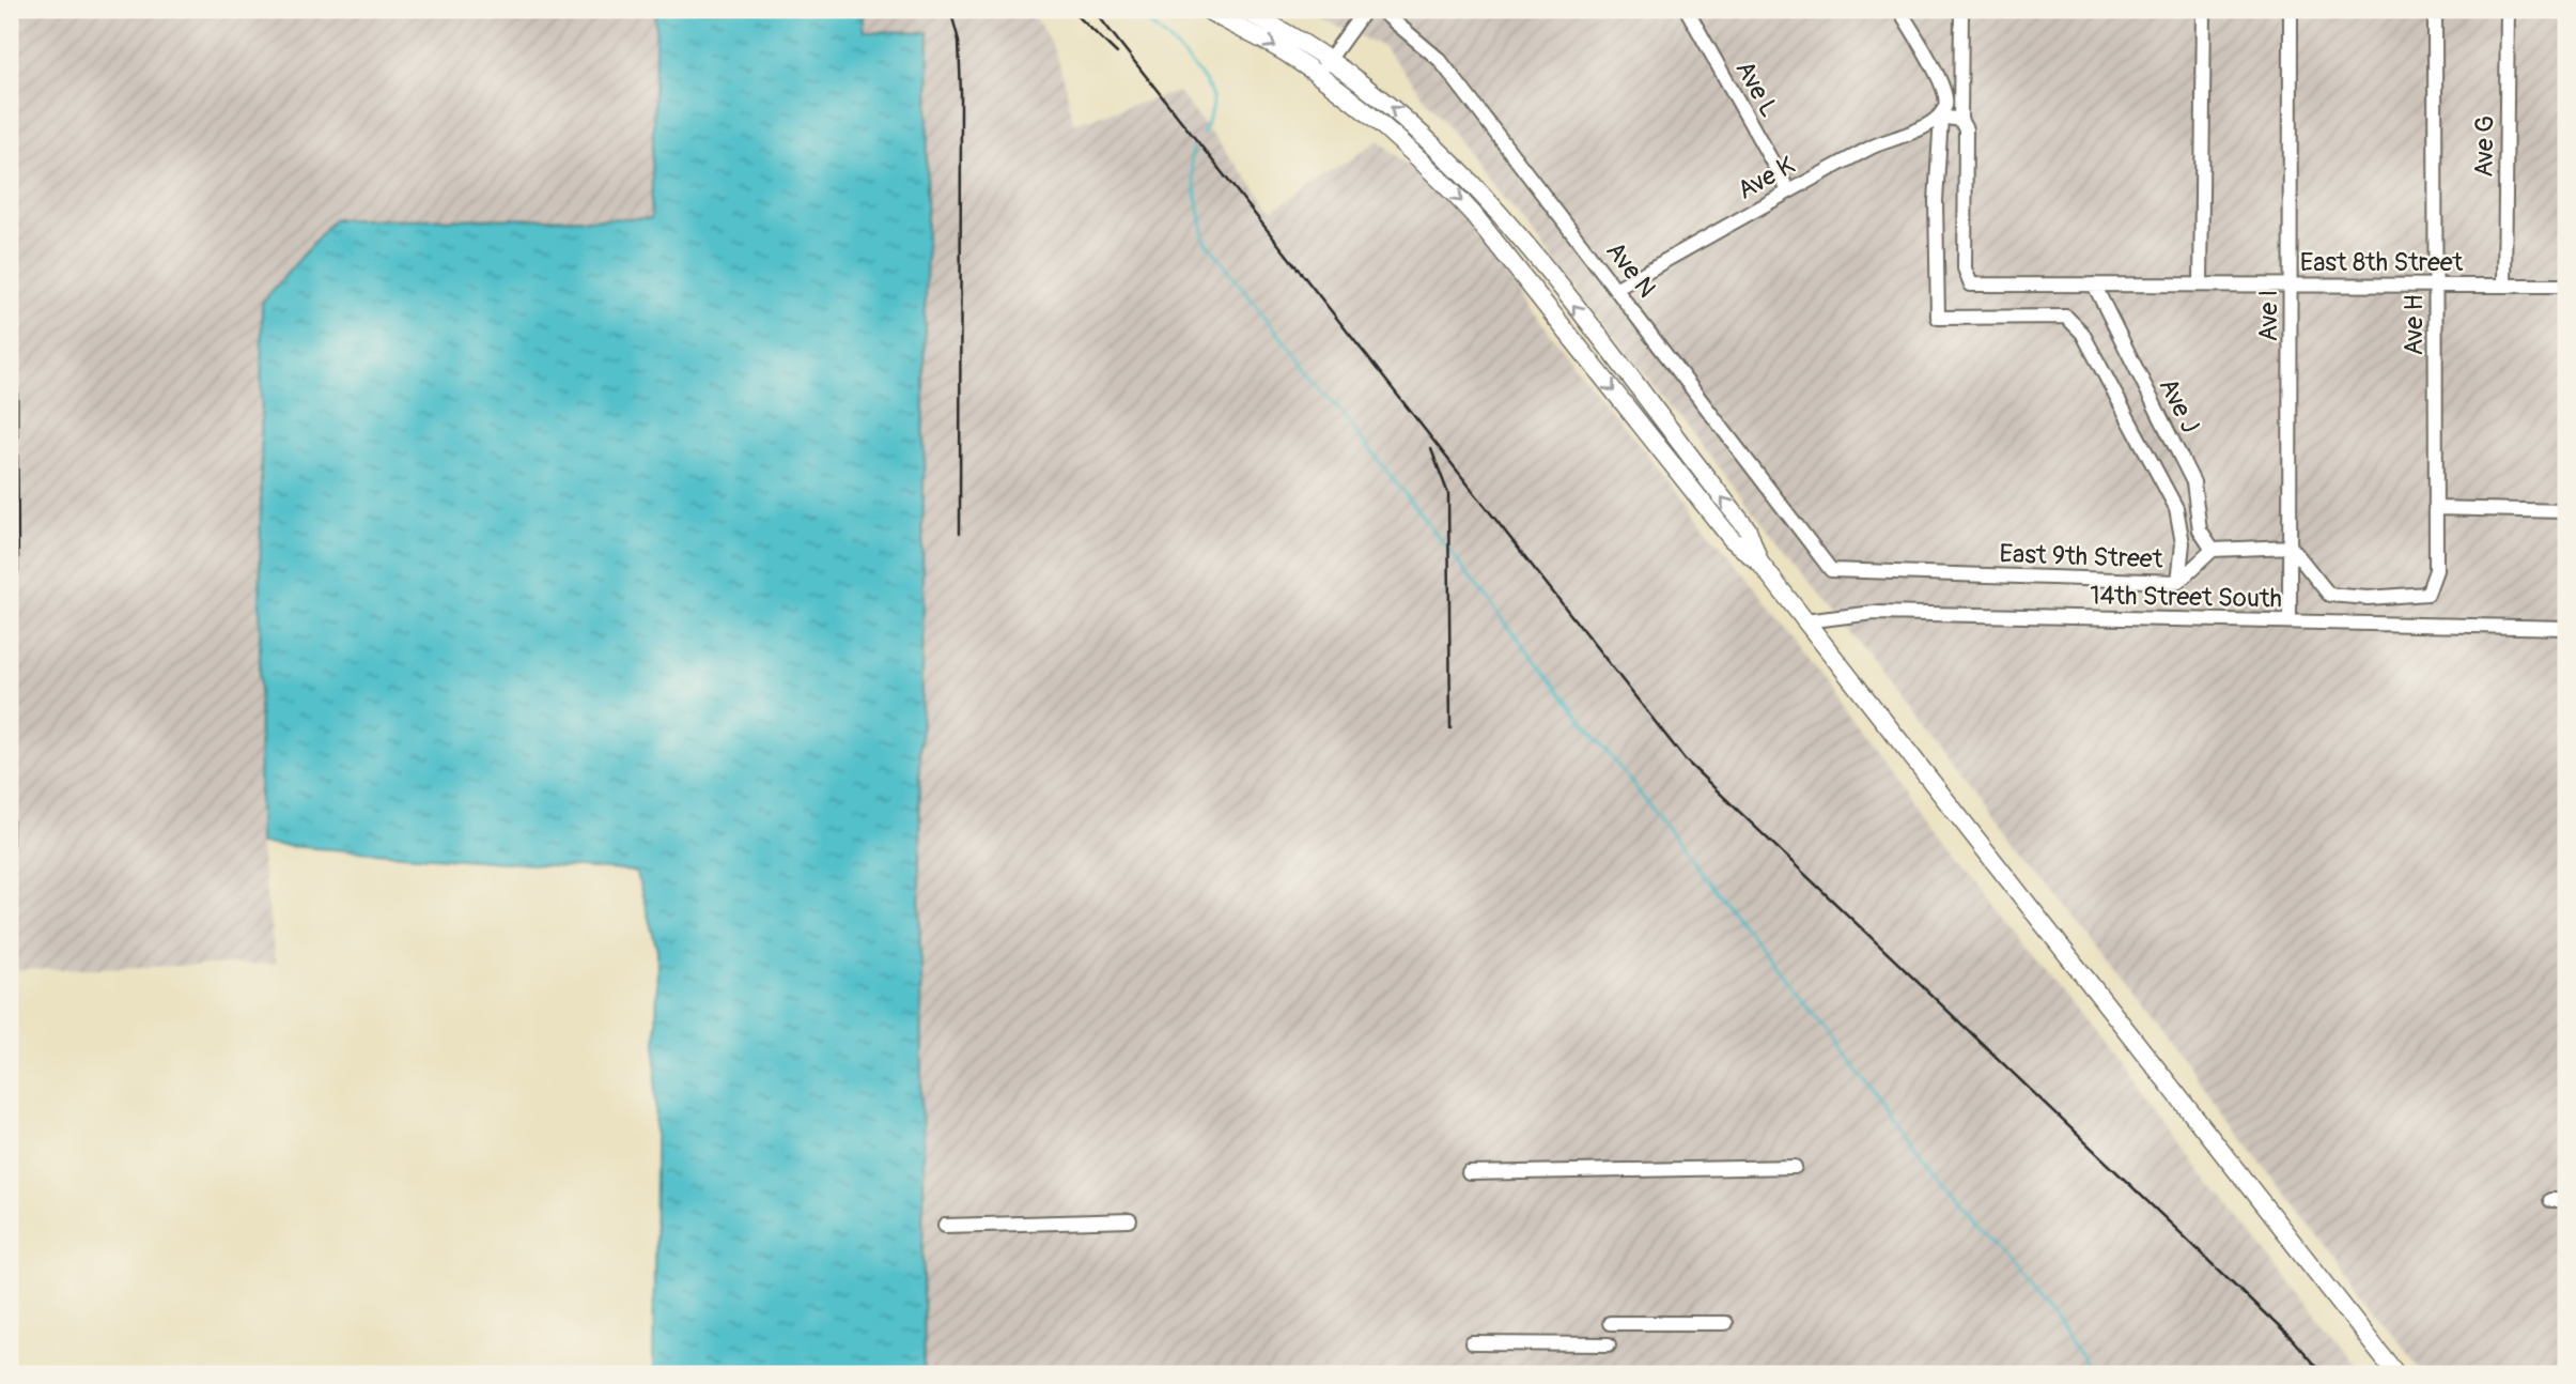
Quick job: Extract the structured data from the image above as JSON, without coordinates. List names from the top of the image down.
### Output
{
  "streets": {
    "street": [
      "Ave L",
      "Ave G",
      "Ave K",
      "East 8th Street",
      "Ave N",
      "Ave I",
      "Ave H",
      "Ave J",
      "East 9th Street",
      "14th Street South"
    ]
  },
  "crossings": [
    ["Ave L", "Ave K"],
    ["Ave G", "East 8th Street"],
    ["Ave K", "Ave N"],
    ["East 8th Street", "Ave I"],
    ["East 8th Street", "Ave H"],
    ["East 8th Street", "Ave J"],
    ["Ave N", "East 9th Street"],
    ["Ave I", "Ave H"],
    ["Ave I", "14th Street South"],
    ["Ave J", "East 9th Street"]
  ]
}
